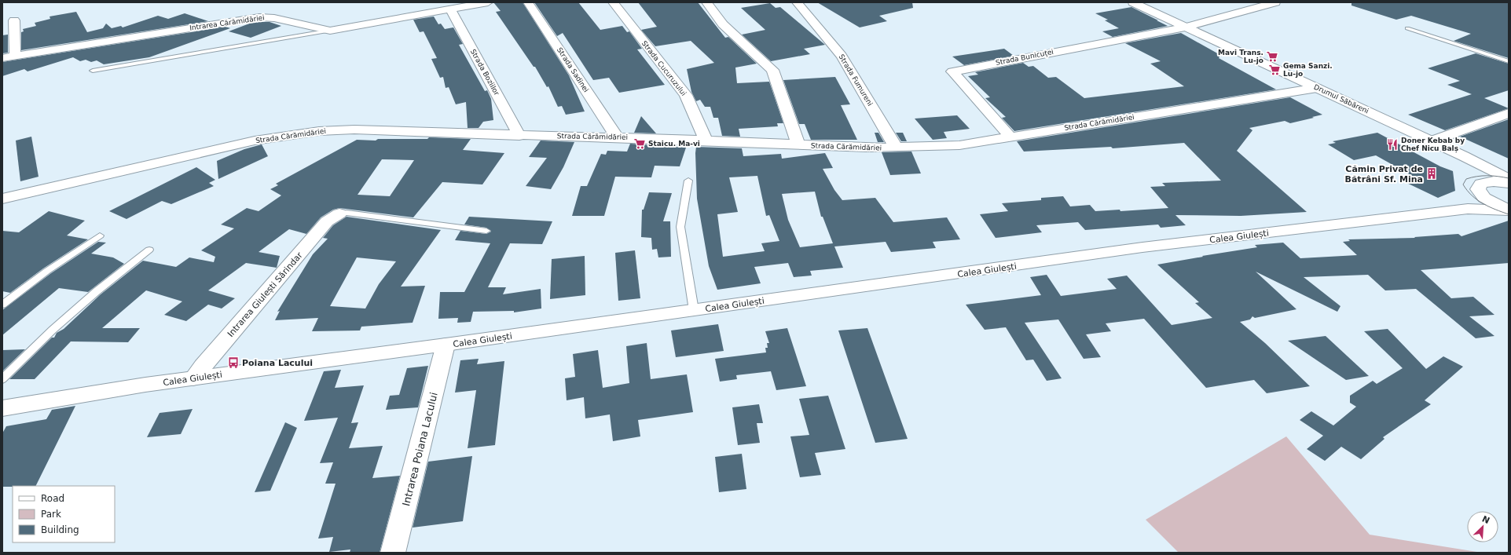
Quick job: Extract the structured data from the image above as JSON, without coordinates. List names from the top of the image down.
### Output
{
  "streets": {
    "street": [
      "Intrarea Cărămidăriei",
      "Strada Bunicuței",
      "Strada Cucuruzului",
      "Strada Sadinei",
      "Strada Boziilor",
      "Strada Fumureni",
      "Drumul Săbăreni",
      "Strada Cărămidăriei",
      "Calea Giulești",
      "Intrarea Giulești Sărindar",
      "Intrarea Poiana Lacului"
    ]
  },
  "crossings": [
    ["Intrarea Cărămidăriei", "Strada Boziilor"],
    ["Strada Bunicuței", "Drumul Săbăreni"],
    ["Strada Bunicuței", "Strada Cărămidăriei"],
    ["Strada Cucuruzului", "Strada Cărămidăriei"],
    ["Strada Sadinei", "Strada Cărămidăriei"],
    ["Strada Boziilor", "Strada Cărămidăriei"],
    ["Strada Fumureni", "Strada Cărămidăriei"],
    ["Drumul Săbăreni", "Strada Cărămidăriei"],
    ["Calea Giulești", "Intrarea Giulești Sărindar"],
    ["Calea Giulești", "Intrarea Poiana Lacului"]
  ],
  "places": {
    "supermarket": ["Mavi Trans. Lu-jo", "Gema Sanzi. Lu-jo", "Staicu. Ma-vi"],
    "restaurant": ["Doner Kebab by Chef Nicu Balș"],
    "building": ["Cămin Privat de Bătrâni Sf. Mina"],
    "bus stop": ["Poiana Lacului"]
  },
  "legend": ["Road", "Park", "Building"],
  "north": "top right"
}
